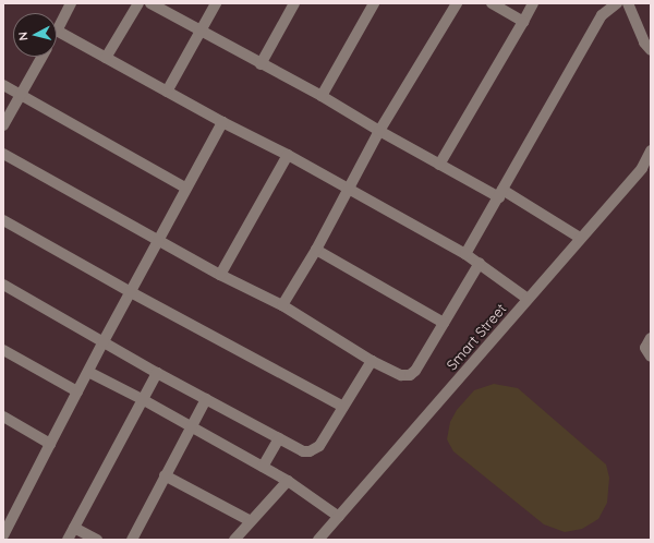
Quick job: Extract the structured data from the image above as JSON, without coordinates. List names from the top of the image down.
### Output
{
  "streets": {
    "street": ["Smart Street"]
  },
  "north": "left"
}
